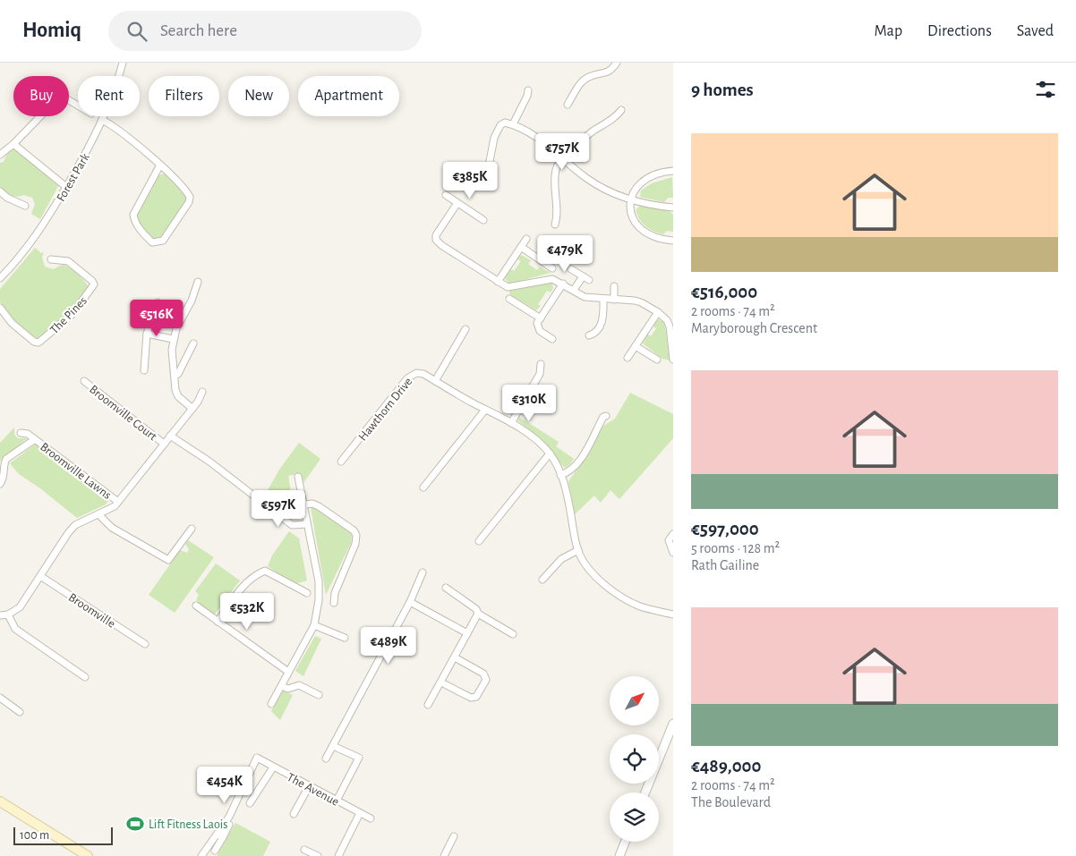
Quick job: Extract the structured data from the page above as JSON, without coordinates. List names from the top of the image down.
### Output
{
  "streets": {
    "street": [
      "Forest Park",
      "The Pines",
      "Hawthorn Drive",
      "Broomville Court",
      "Broomville Lawns",
      "Broomville",
      "The Avenue"
    ]
  },
  "places": {
    "sports": ["Lift Fitness Laois"]
  },
  "scale_bar": "100 m",
  "north": "top right",
  "page": {
    "header": "Homiq",
    "search": "Search here",
    "nav": ["Map", "Directions", "Saved"],
    "heading": "9 homes",
    "chip": [
      "Buy",
      "Rent",
      "Filters",
      "New",
      "Apartment"
    ],
    "list": [
      {
        "name": "€516,000",
        "note": "2 rooms · 74 m² · Maryborough Crescent"
      },
      {
        "name": "€597,000",
        "note": "5 rooms · 128 m² · Rath Gailine"
      },
      {
        "name": "€489,000",
        "note": "2 rooms · 74 m² · The Boulevard"
      }
    ],
    "price": [
      "€757K",
      "€385K",
      "€479K",
      "€516K",
      "€310K",
      "€597K",
      "€532K",
      "€489K",
      "€454K"
    ],
    "scale": "100 m"
  }
}
